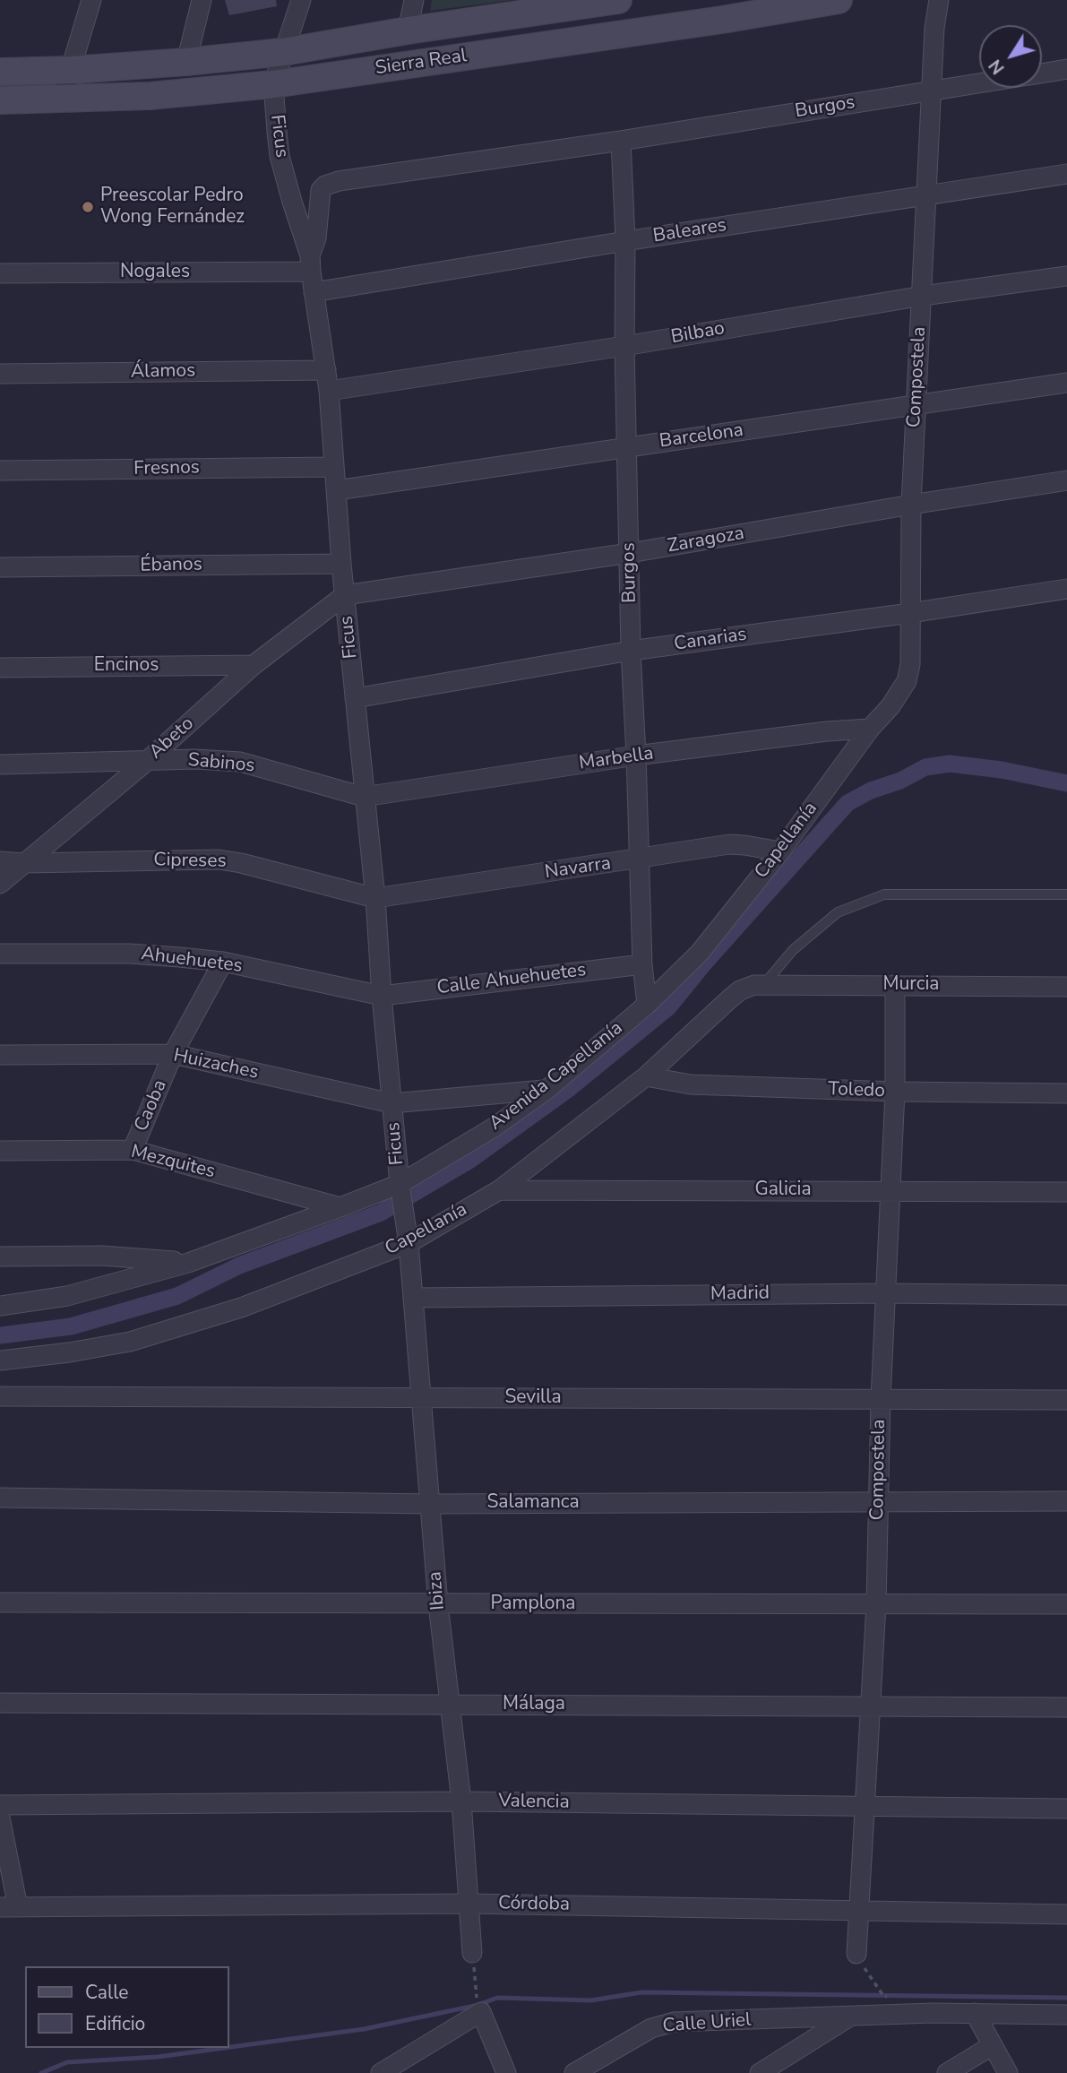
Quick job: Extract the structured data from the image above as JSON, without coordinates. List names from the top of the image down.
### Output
{
  "streets": {
    "street": [
      "Sierra Real",
      "Burgos",
      "Ficus",
      "Baleares",
      "Nogales",
      "Bilbao",
      "Álamos",
      "Compostela",
      "Barcelona",
      "Fresnos",
      "Zaragoza",
      "Ébanos",
      "Canarias",
      "Encinos",
      "Abeto",
      "Marbella",
      "Sabinos",
      "Capellanía",
      "Cipreses",
      "Navarra",
      "Ahuehuetes",
      "Calle Ahuehuetes",
      "Murcia",
      "Huizaches",
      "Avenida Capellanía",
      "Toledo",
      "Caoba",
      "Mezquites",
      "Galicia",
      "Madrid",
      "Sevilla",
      "Salamanca",
      "Ibiza",
      "Pamplona",
      "Málaga",
      "Valencia",
      "Córdoba",
      "Calle Uriel"
    ]
  },
  "crossings": [
    ["Sierra Real", "Ficus"],
    ["Burgos", "Ficus"],
    ["Burgos", "Baleares"],
    ["Burgos", "Nogales"],
    ["Burgos", "Bilbao"],
    ["Burgos", "Compostela"],
    ["Burgos", "Barcelona"],
    ["Burgos", "Zaragoza"],
    ["Burgos", "Canarias"],
    ["Burgos", "Marbella"],
    ["Burgos", "Capellanía"],
    ["Burgos", "Navarra"],
    ["Burgos", "Calle Ahuehuetes"],
    ["Burgos", "Avenida Capellanía"],
    ["Ficus", "Baleares"],
    ["Ficus", "Nogales"],
    ["Ficus", "Bilbao"],
    ["Ficus", "Álamos"],
    ["Ficus", "Barcelona"],
    ["Ficus", "Fresnos"],
    ["Ficus", "Zaragoza"],
    ["Ficus", "Ébanos"],
    ["Ficus", "Canarias"],
    ["Ficus", "Abeto"],
    ["Ficus", "Marbella"],
    ["Ficus", "Sabinos"],
    ["Ficus", "Capellanía"],
    ["Ficus", "Cipreses"],
    ["Ficus", "Navarra"],
    ["Ficus", "Ahuehuetes"],
    ["Ficus", "Calle Ahuehuetes"],
    ["Ficus", "Huizaches"],
    ["Ficus", "Avenida Capellanía"],
    ["Ficus", "Ibiza"],
    ["Baleares", "Compostela"],
    ["Bilbao", "Compostela"],
    ["Compostela", "Barcelona"],
    ["Compostela", "Zaragoza"],
    ["Compostela", "Canarias"],
    ["Compostela", "Capellanía"],
    ["Compostela", "Murcia"],
    ["Compostela", "Toledo"],
    ["Compostela", "Galicia"],
    ["Compostela", "Madrid"],
    ["Compostela", "Sevilla"],
    ["Compostela", "Salamanca"],
    ["Compostela", "Pamplona"],
    ["Compostela", "Málaga"],
    ["Compostela", "Valencia"],
    ["Compostela", "Córdoba"],
    ["Zaragoza", "Abeto"],
    ["Encinos", "Abeto"],
    ["Abeto", "Sabinos"],
    ["Abeto", "Cipreses"],
    ["Marbella", "Sabinos"],
    ["Marbella", "Capellanía"],
    ["Capellanía", "Navarra"],
    ["Capellanía", "Murcia"],
    ["Capellanía", "Avenida Capellanía"],
    ["Capellanía", "Toledo"],
    ["Capellanía", "Galicia"],
    ["Capellanía", "Ibiza"],
    ["Cipreses", "Navarra"],
    ["Ahuehuetes", "Calle Ahuehuetes"],
    ["Ahuehuetes", "Caoba"],
    ["Huizaches", "Avenida Capellanía"],
    ["Huizaches", "Caoba"],
    ["Caoba", "Mezquites"],
    ["Madrid", "Ibiza"],
    ["Sevilla", "Ibiza"],
    ["Salamanca", "Ibiza"],
    ["Ibiza", "Pamplona"],
    ["Ibiza", "Málaga"],
    ["Ibiza", "Valencia"],
    ["Ibiza", "Córdoba"]
  ],
  "places": ["Preescolar Pedro Wong Fernández"],
  "legend": ["Calle", "Edificio"],
  "north": "bottom left"
}
